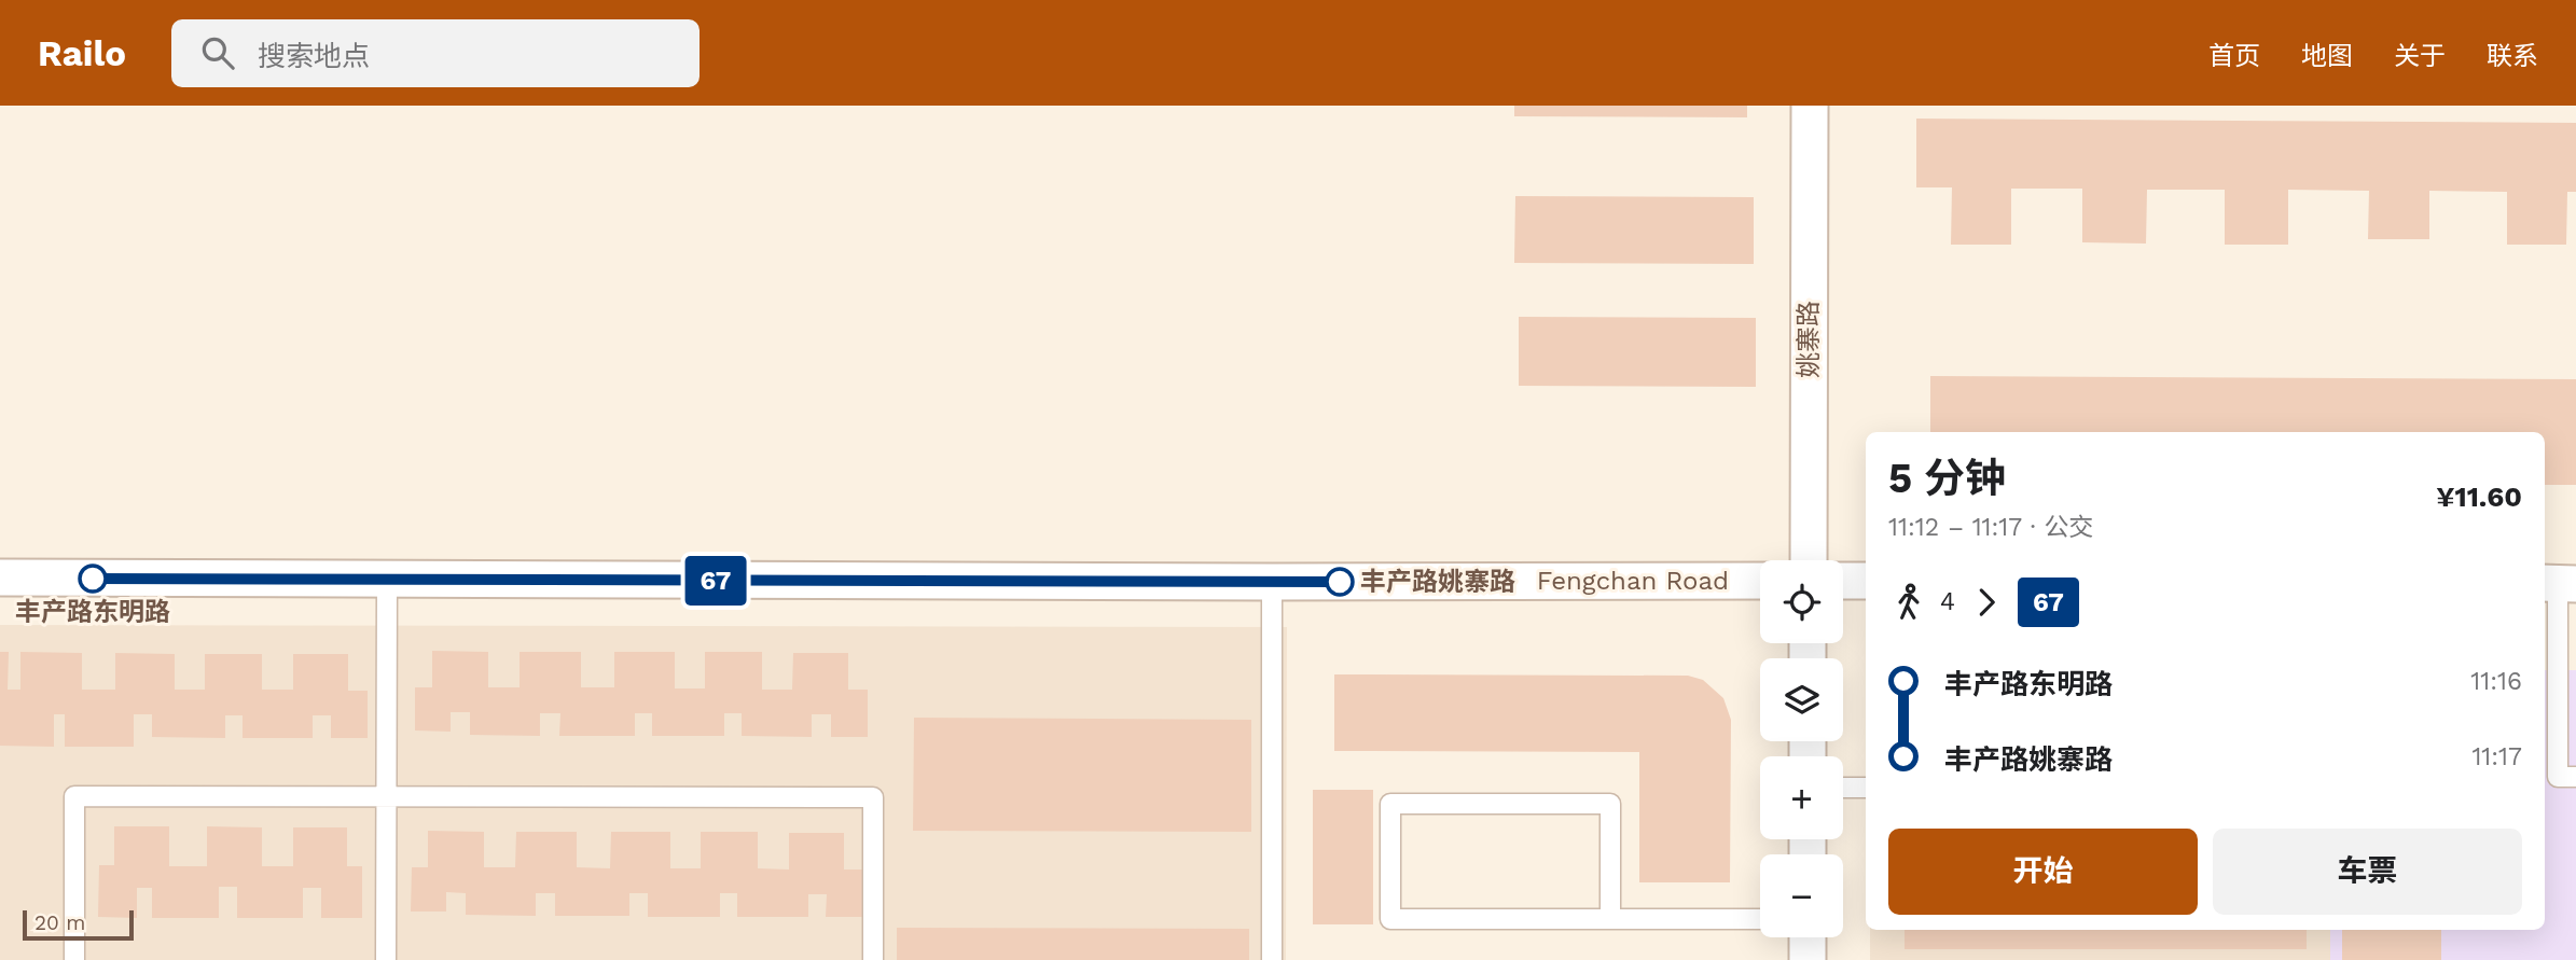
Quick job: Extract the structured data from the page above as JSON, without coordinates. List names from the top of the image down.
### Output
{
  "streets": {
    "street": ["姚寨路", "Fengchan Road"]
  },
  "places": ["丰产路东明路", "丰产路姚寨路"],
  "lines": ["bus line 67"],
  "scale_bar": "20 m",
  "page": {
    "header": "Railo",
    "search": "搜索地点",
    "nav": [
      "首页",
      "地图",
      "关于",
      "联系"
    ],
    "on_map": "67",
    "heading": ["5 分钟", "11:12 – 11:17 · 公交", "¥11.60"],
    "map_buttons": ["+", "−"],
    "legs": ["4", "67"],
    "list": [
      {
        "name": "丰产路东明路",
        "value": "11:16"
      },
      {
        "name": "丰产路姚寨路",
        "value": "11:17"
      }
    ],
    "buttons": ["开始", "车票"],
    "scale": "20 m"
  }
}
